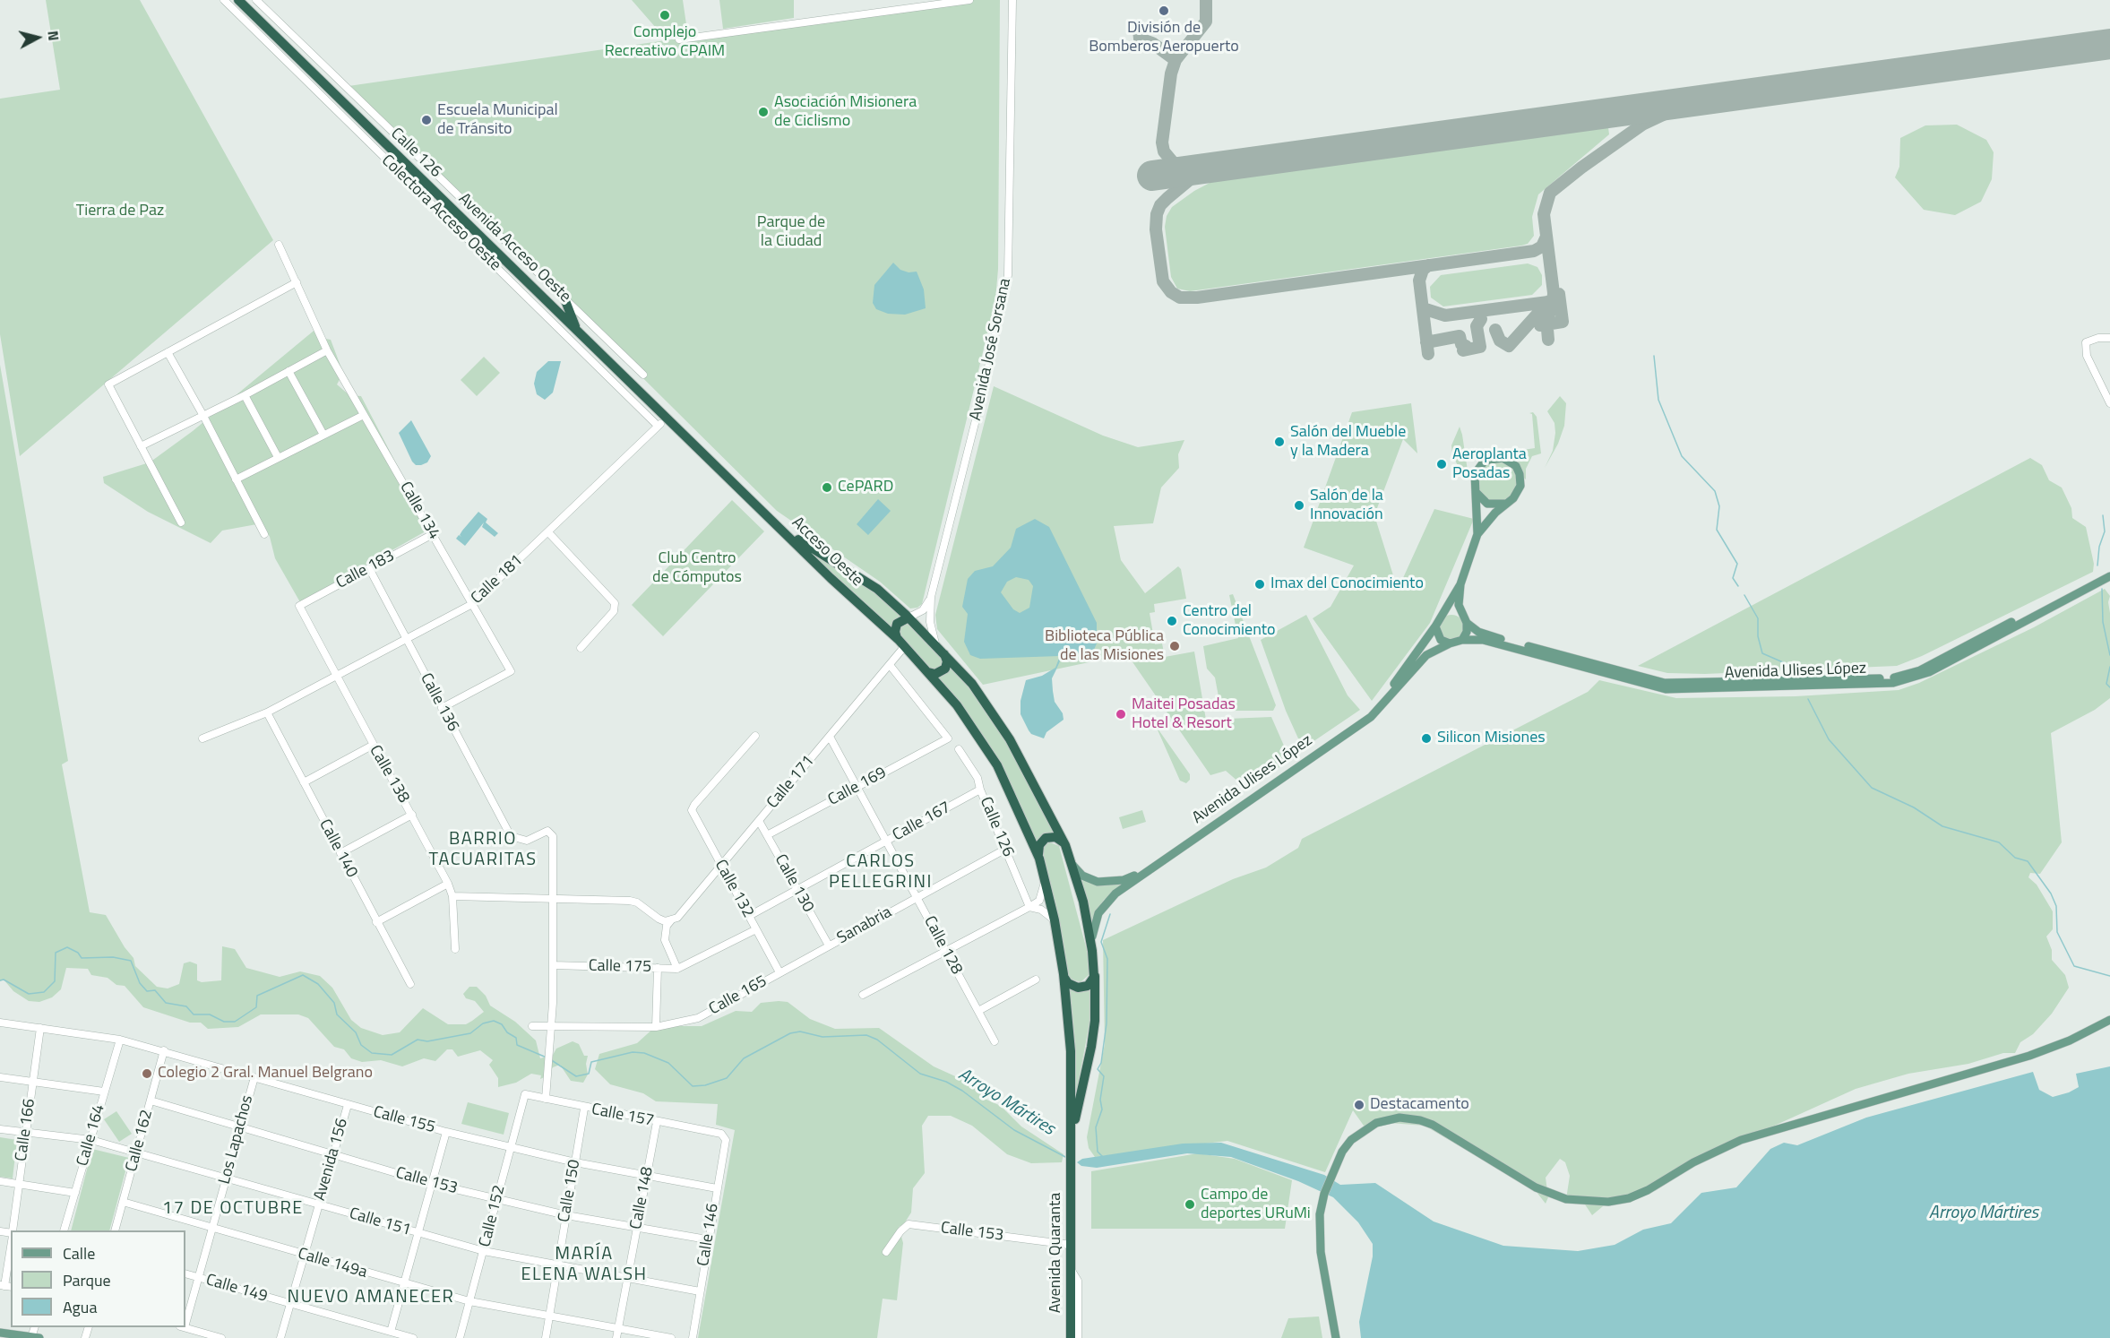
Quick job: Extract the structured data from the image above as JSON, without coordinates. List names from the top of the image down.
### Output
{
  "streets": {
    "highway": ["Avenida Acceso Oeste", "Acceso Oeste", "Avenida Quaranta"],
    "main road": ["Avenida Ulises López"],
    "street": [
      "Calle 126",
      "Colectora Acceso Oeste",
      "Avenida José Sorsana",
      "Calle 134",
      "Calle 183",
      "Calle 181",
      "Calle 136",
      "Calle 138",
      "Calle 171",
      "Calle 169",
      "Calle 167",
      "Calle 140",
      "Calle 130",
      "Calle 132",
      "Sanabria",
      "Calle 128",
      "Calle 175",
      "Calle 165",
      "Calle 157",
      "Calle 155",
      "Calle 166",
      "Calle 164",
      "Los Lapachos",
      "Calle 162",
      "Avenida 156",
      "Calle 153",
      "Calle 150",
      "Calle 148",
      "Calle 152",
      "Calle 151",
      "Calle 146",
      "Calle 149a",
      "Calle 149"
    ]
  },
  "crossings": [
    ["Calle 126", "Calle 167"],
    ["Calle 126", "Sanabria"],
    ["Colectora Acceso Oeste", "Calle 181"],
    ["Avenida Acceso Oeste", "Acceso Oeste"],
    ["Avenida Acceso Oeste", "Calle 181"],
    ["Avenida José Sorsana", "Acceso Oeste"],
    ["Calle 134", "Calle 183"],
    ["Calle 134", "Calle 181"],
    ["Calle 134", "Calle 136"],
    ["Acceso Oeste", "Avenida Ulises López"],
    ["Acceso Oeste", "Calle 171"],
    ["Calle 183", "Calle 136"],
    ["Calle 183", "Calle 138"],
    ["Calle 181", "Calle 136"],
    ["Calle 181", "Calle 138"],
    ["Calle 181", "Calle 140"],
    ["Calle 171", "Calle 169"],
    ["Calle 171", "Calle 130"],
    ["Calle 171", "Calle 132"],
    ["Calle 171", "Calle 128"],
    ["Calle 169", "Calle 130"],
    ["Calle 169", "Calle 128"],
    ["Calle 167", "Calle 130"],
    ["Calle 167", "Calle 132"],
    ["Calle 167", "Calle 128"],
    ["Calle 130", "Sanabria"],
    ["Calle 132", "Sanabria"],
    ["Calle 132", "Calle 175"],
    ["Calle 132", "Calle 165"],
    ["Sanabria", "Calle 128"],
    ["Sanabria", "Calle 165"],
    ["Calle 157", "Calle 150"],
    ["Calle 157", "Calle 148"],
    ["Calle 157", "Calle 152"],
    ["Calle 157", "Calle 146"],
    ["Calle 155", "Calle 166"],
    ["Calle 155", "Calle 164"],
    ["Calle 155", "Los Lapachos"],
    ["Calle 155", "Calle 162"],
    ["Calle 155", "Avenida 156"],
    ["Calle 155", "Calle 150"],
    ["Calle 155", "Calle 148"],
    ["Calle 155", "Calle 152"],
    ["Calle 155", "Calle 146"],
    ["Calle 166", "Calle 151"],
    ["Calle 164", "Calle 151"],
    ["Los Lapachos", "Calle 153"],
    ["Los Lapachos", "Calle 151"],
    ["Los Lapachos", "Calle 149a"],
    ["Los Lapachos", "Calle 149"],
    ["Calle 162", "Calle 153"],
    ["Calle 162", "Calle 151"],
    ["Calle 162", "Calle 149a"],
    ["Avenida 156", "Calle 153"],
    ["Avenida 156", "Calle 151"],
    ["Avenida 156", "Calle 149a"],
    ["Avenida 156", "Calle 149"],
    ["Calle 153", "Calle 150"],
    ["Calle 153", "Calle 148"],
    ["Calle 153", "Calle 152"],
    ["Calle 153", "Calle 146"],
    ["Calle 153", "Avenida Quaranta"],
    ["Calle 150", "Calle 151"],
    ["Calle 150", "Calle 149a"],
    ["Calle 148", "Calle 151"],
    ["Calle 148", "Calle 149a"],
    ["Calle 152", "Calle 151"],
    ["Calle 152", "Calle 149a"],
    ["Calle 151", "Calle 146"]
  ],
  "districts": [
    "BARRIO TACUARITAS",
    "CARLOS PELLEGRINI",
    "17 DE OCTUBRE",
    "MARÍA ELENA WALSH",
    "NUEVO AMANECER"
  ],
  "water": ["Arroyo Mártires"],
  "parks": ["Tierra de Paz", "Parque de la Ciudad", "Club Centro de Cómputos"],
  "places": [
    "División de Bomberos Aeropuerto",
    "Complejo Recreativo CPAIM",
    "Asociación Misionera de Ciclismo",
    "Escuela Municipal de Tránsito",
    "Salón del Mueble y la Madera",
    "Aeroplanta Posadas",
    "CePARD",
    "Salón de la Innovación",
    "Imax del Conocimiento",
    "Centro del Conocimiento",
    "Biblioteca Pública de las Misiones",
    "Maitei Posadas Hotel & Resort",
    "Silicon Misiones",
    "Colegio 2 Gral. Manuel Belgrano",
    "Destacamento",
    "Campo de deportes URuMi"
  ],
  "legend": ["Calle", "Parque", "Agua"],
  "north": "right"
}
